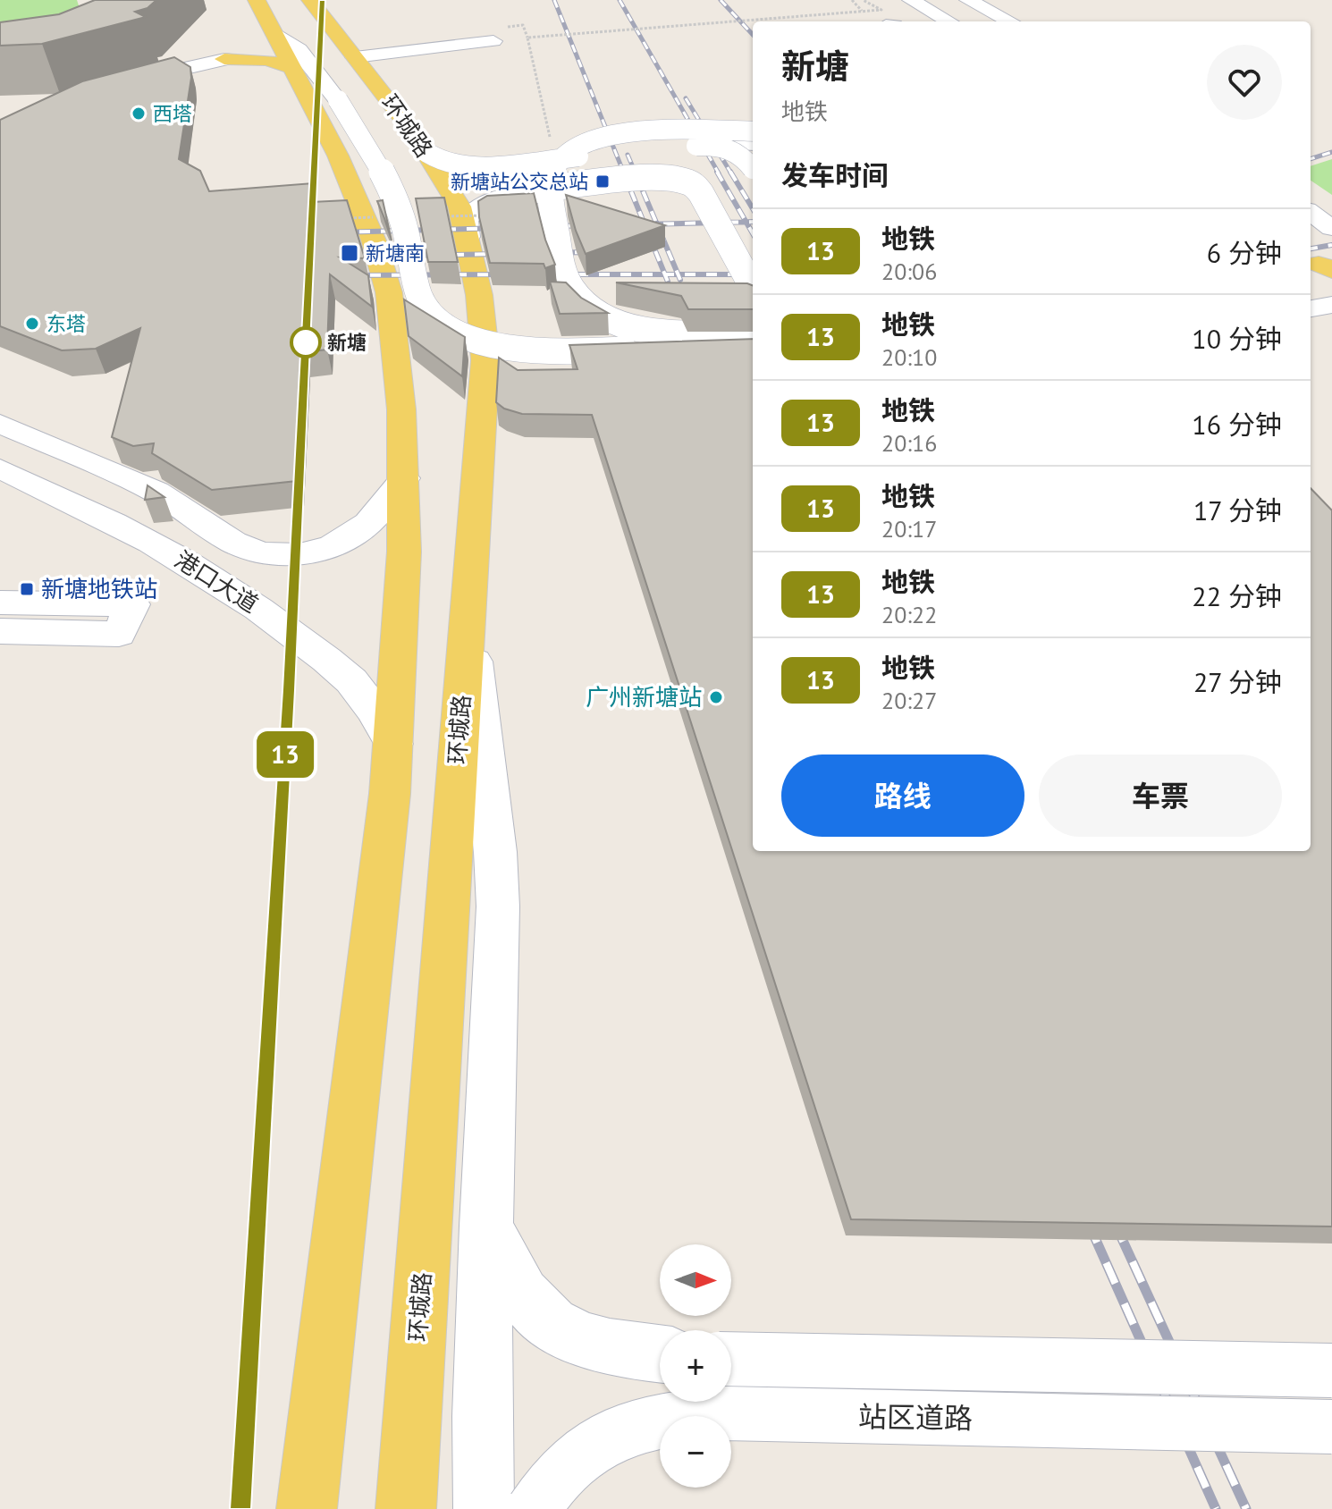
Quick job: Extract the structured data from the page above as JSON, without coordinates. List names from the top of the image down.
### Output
{
  "streets": {
    "main road": ["环城路"],
    "street": ["港口大道", "站区道路"]
  },
  "places": {
    "other": [
      "西塔",
      "东塔",
      "新塘",
      "广州新塘站"
    ],
    "transit": ["新塘站公交总站", "新塘南", "新塘地铁站"]
  },
  "lines": ["metro line 13"],
  "north": "right",
  "page": {
    "on_map": "13",
    "heading": [
      ["新塘", "地铁"],
      "发车时间"
    ],
    "list": [
      {
        "mark": "13",
        "name": "地铁",
        "note": "20:06",
        "value": "6 分钟"
      },
      {
        "mark": "13",
        "name": "地铁",
        "note": "20:10",
        "value": "10 分钟"
      },
      {
        "mark": "13",
        "name": "地铁",
        "note": "20:16",
        "value": "16 分钟"
      },
      {
        "mark": "13",
        "name": "地铁",
        "note": "20:17",
        "value": "17 分钟"
      },
      {
        "mark": "13",
        "name": "地铁",
        "note": "20:22",
        "value": "22 分钟"
      },
      {
        "mark": "13",
        "name": "地铁",
        "note": "20:27",
        "value": "27 分钟"
      }
    ],
    "buttons": ["路线", "车票"],
    "map_buttons": ["+", "−"]
  }
}
